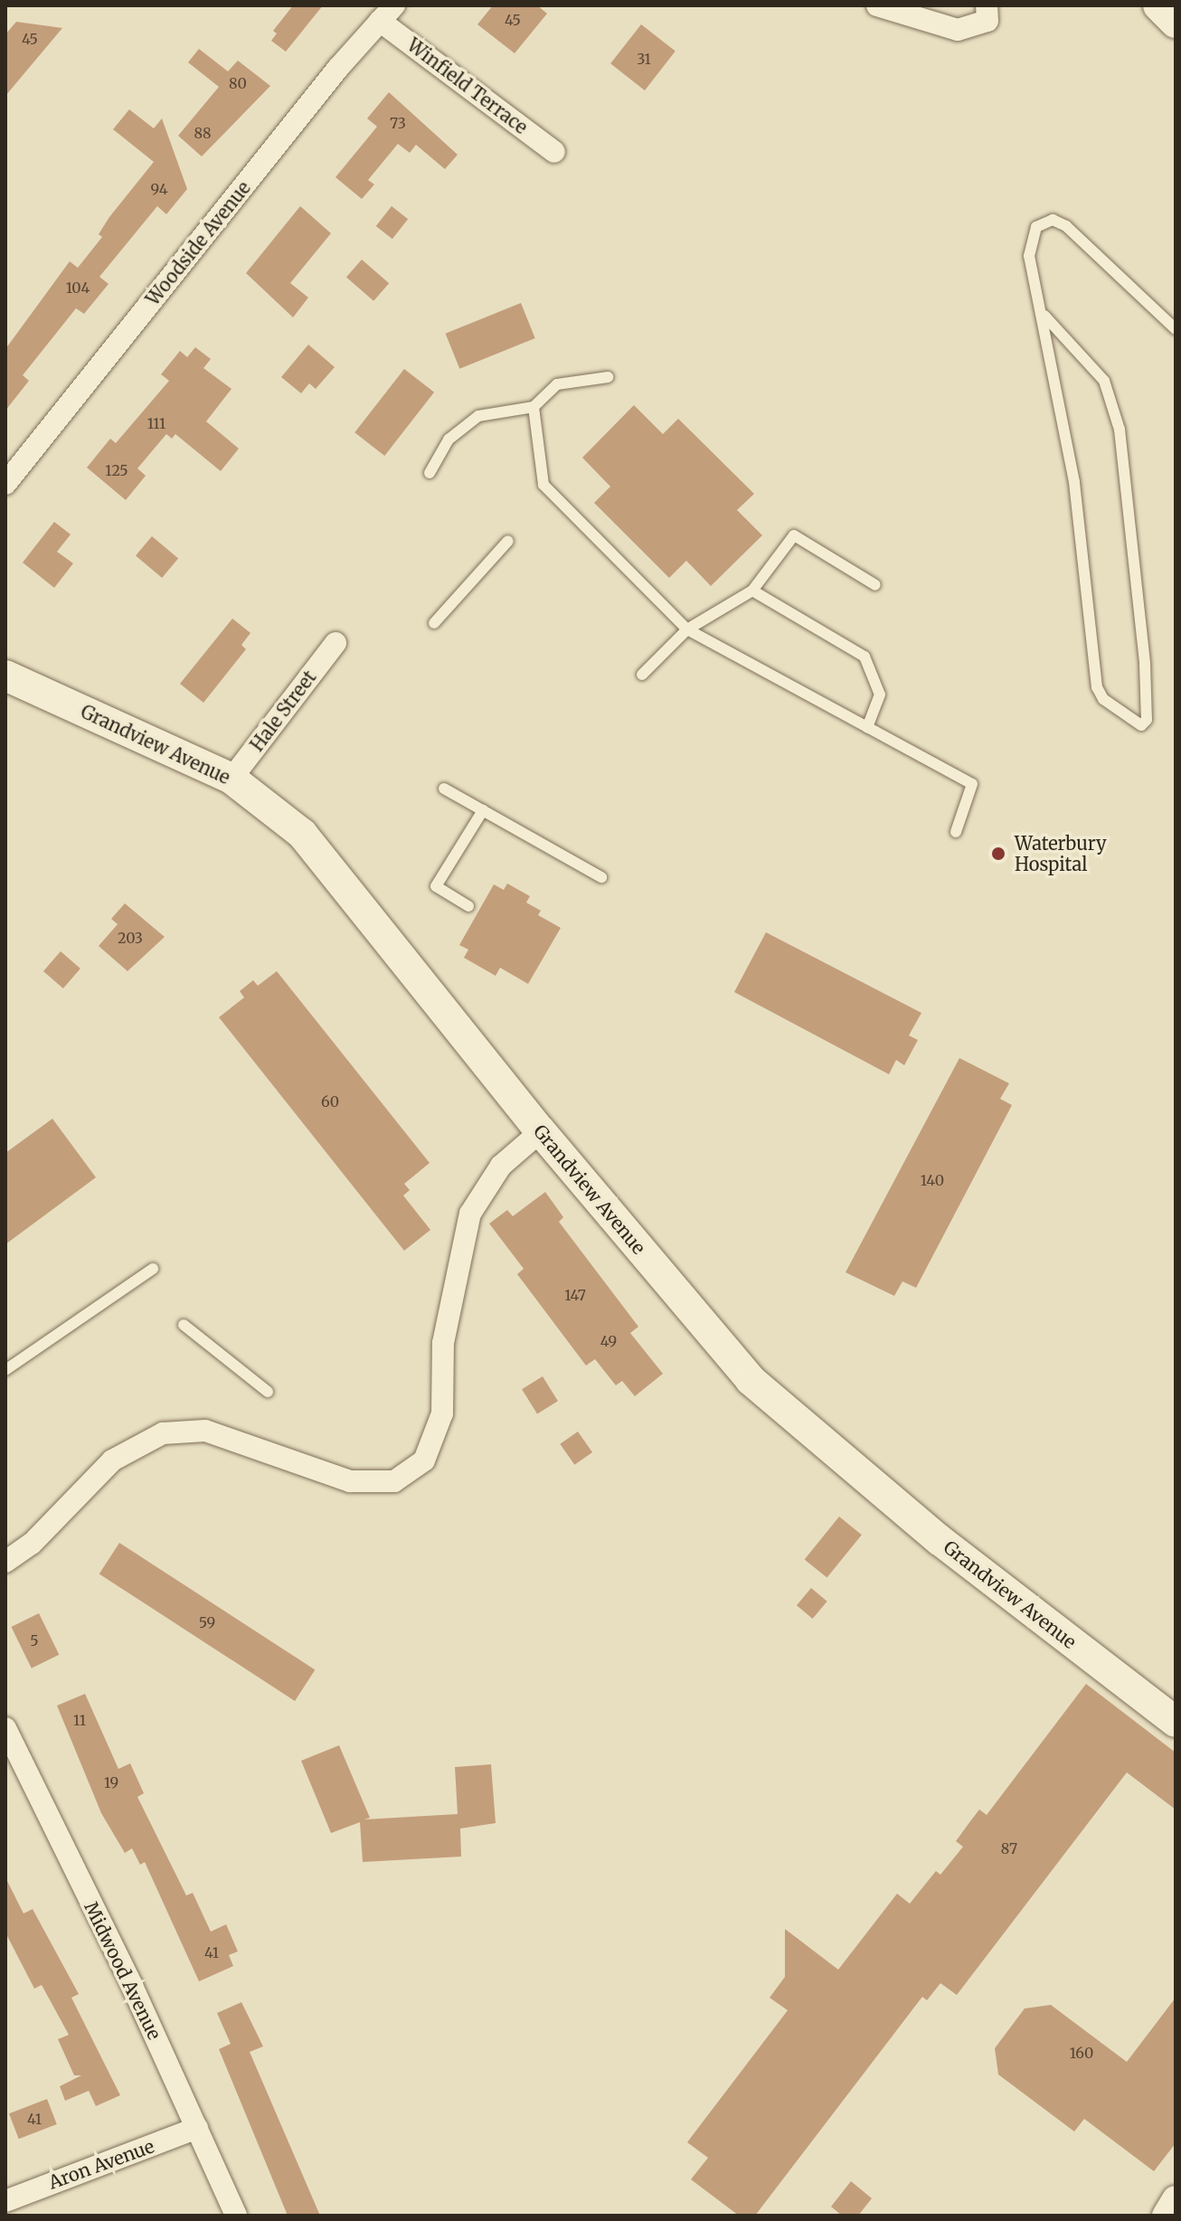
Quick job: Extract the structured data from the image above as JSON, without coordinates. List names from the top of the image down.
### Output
{
  "streets": {
    "main road": ["Grandview Avenue"],
    "street": [
      "Winfield Terrace",
      "Woodside Avenue",
      "Hale Street",
      "Midwood Avenue",
      "Aron Avenue"
    ]
  },
  "crossings": [
    ["Winfield Terrace", "Woodside Avenue"],
    ["Hale Street", "Grandview Avenue"],
    ["Midwood Avenue", "Aron Avenue"]
  ],
  "places": ["Waterbury Hospital"],
  "house_numbers": [
    "45",
    "45",
    "31",
    "80",
    "73",
    "88",
    "94",
    "104",
    "111",
    "125",
    "203",
    "60",
    "140",
    "147",
    "49",
    "59",
    "5",
    "11",
    "19",
    "87",
    "41",
    "160",
    "41"
  ]
}
